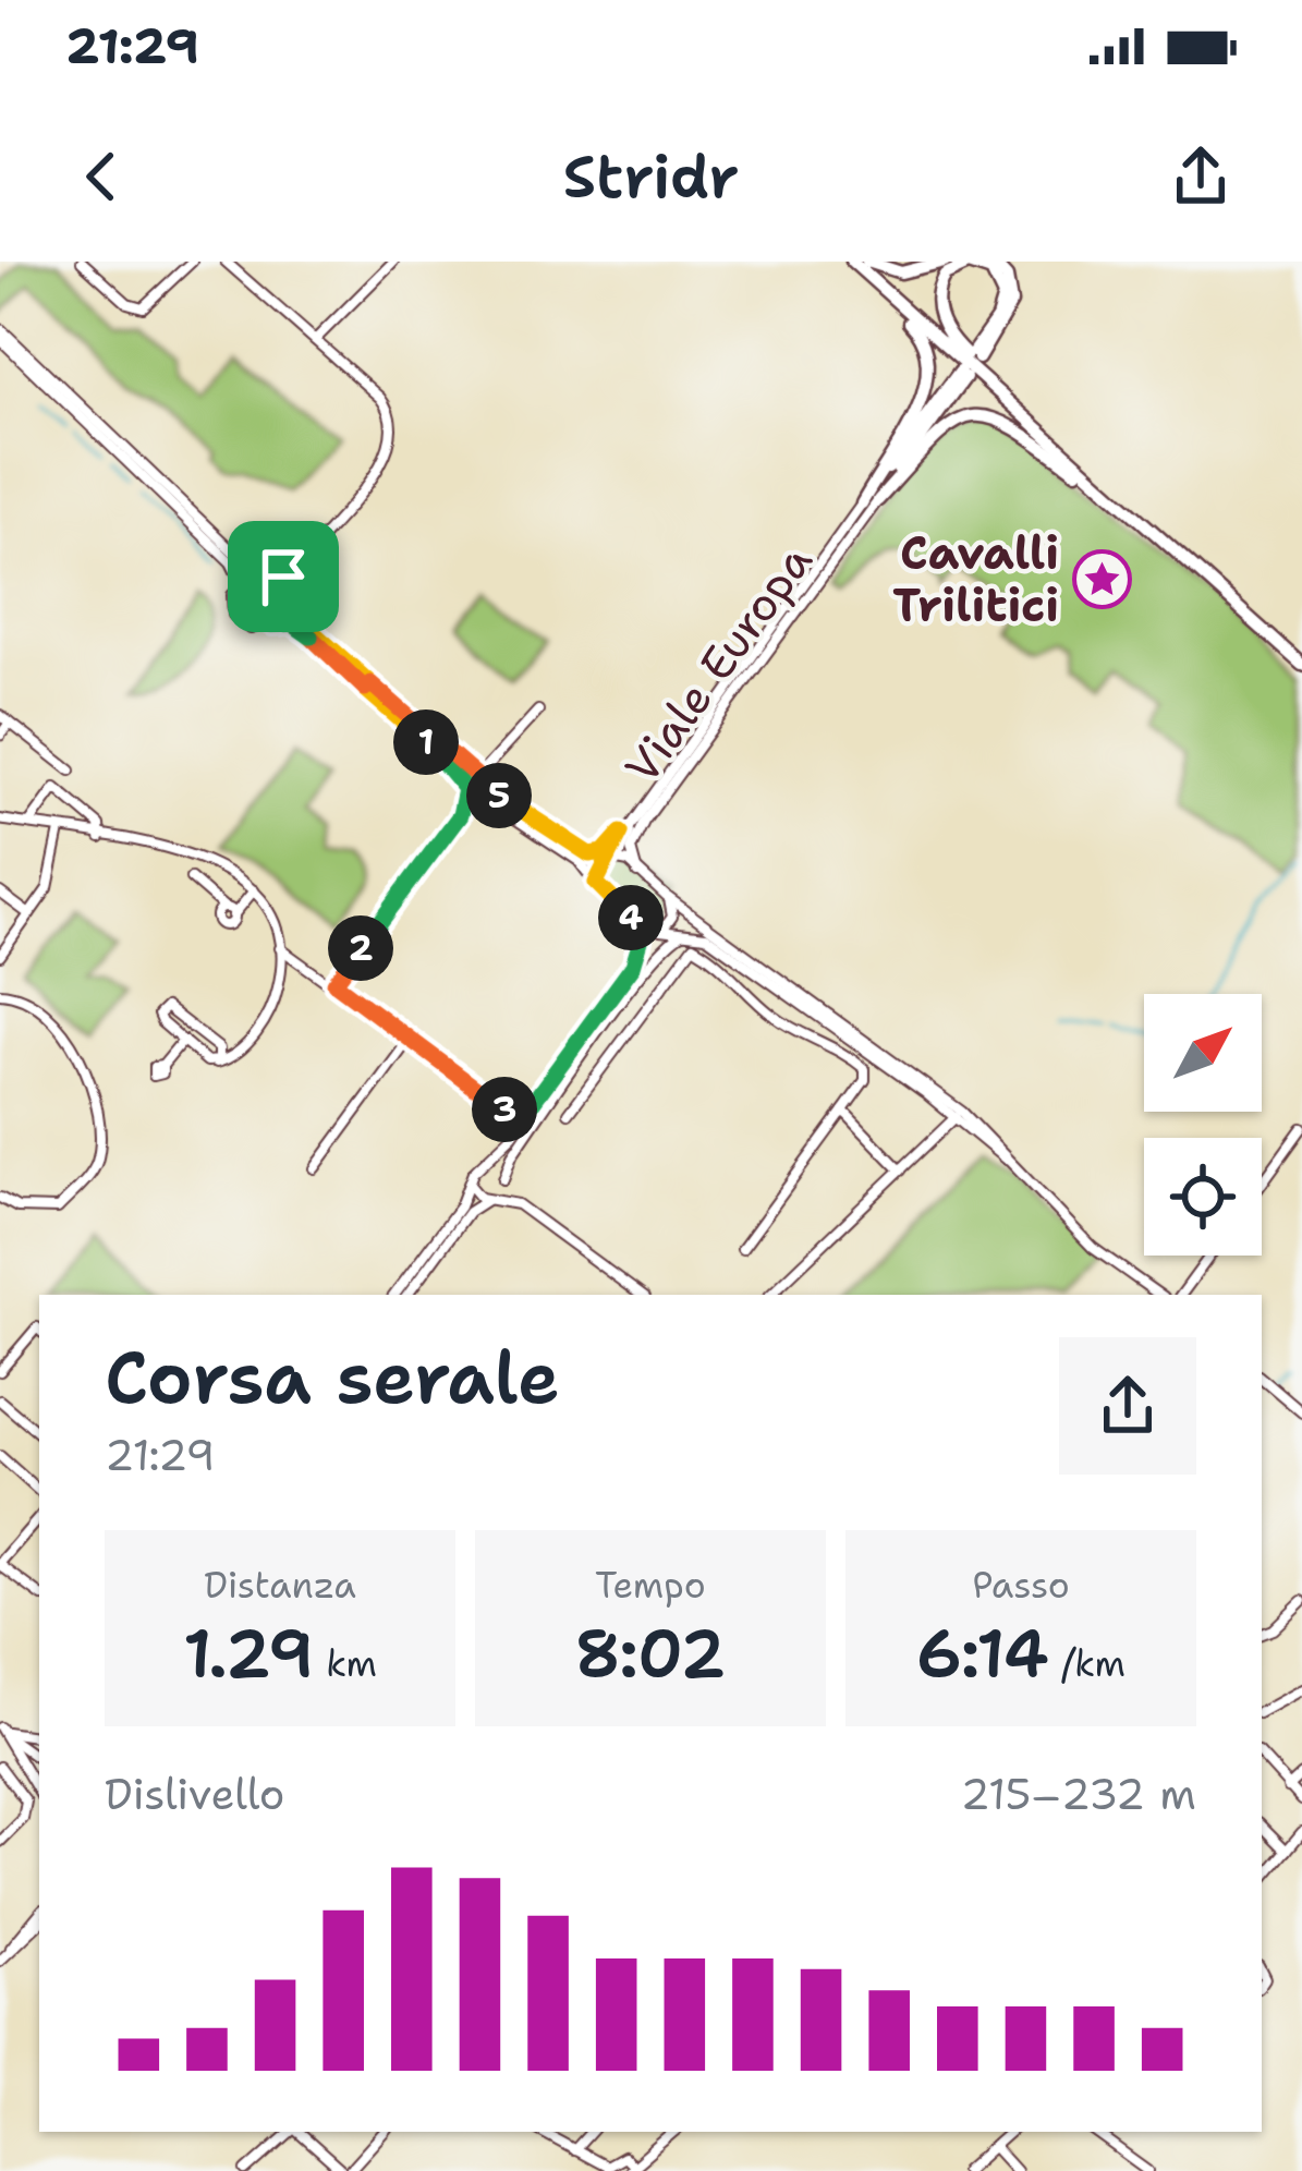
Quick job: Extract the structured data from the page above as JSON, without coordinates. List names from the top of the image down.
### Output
{
  "streets": {
    "street": ["Viale Europa"]
  },
  "places": {
    "place": ["Cavalli Trilitici"]
  },
  "north": "top right",
  "page": {
    "status": "21:29",
    "header": "Stridr",
    "pins": [
      "1",
      "5",
      "4",
      "2",
      "3"
    ],
    "heading": ["Corsa serale", "21:29"],
    "stats": [
      ["Distanza", "1.29 km"],
      ["Tempo", "8:02"],
      ["Passo", "6:14 /km"]
    ],
    "chart": ["Dislivello", "215–232 m"]
  }
}
